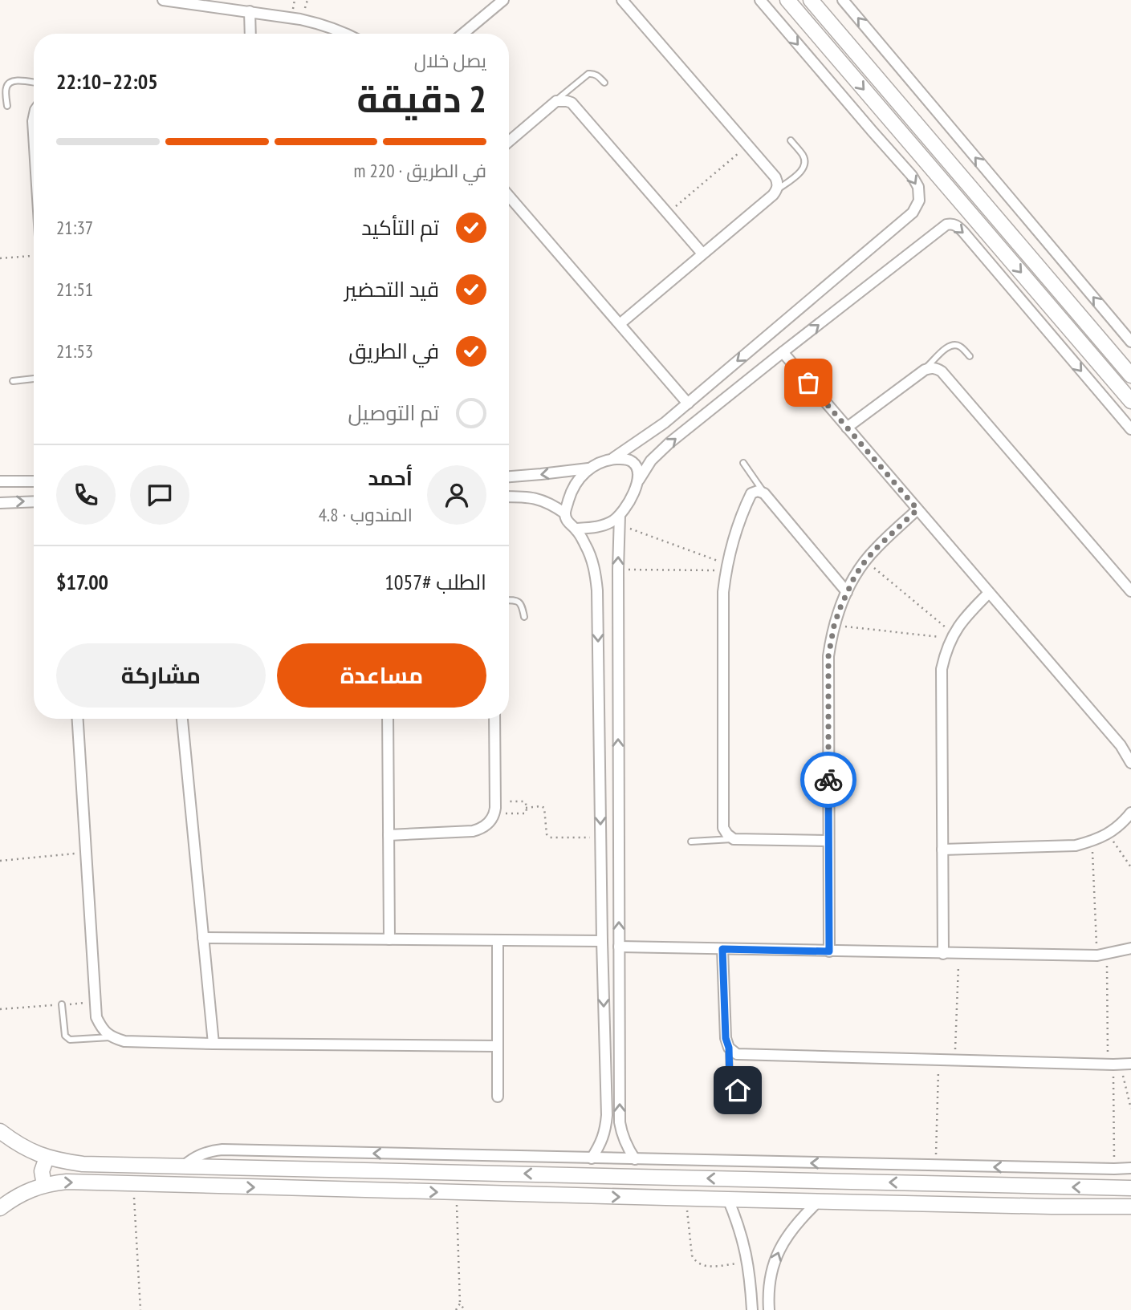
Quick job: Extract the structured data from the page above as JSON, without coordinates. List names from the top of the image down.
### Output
{
  "page": {
    "heading": ["2 دقيقة", "يصل خلال", "22:05–22:10"],
    "panel": [
      "أحمد",
      "المندوب · 4.8",
      "الطلب #1057",
      "$17.00"
    ],
    "bar": "في الطريق · 220 m",
    "list": [
      ["تم التأكيد", "21:37"],
      ["قيد التحضير", "21:51"],
      ["في الطريق", "21:53"],
      "تم التوصيل"
    ],
    "buttons": ["مساعدة", "مشاركة"]
  }
}
